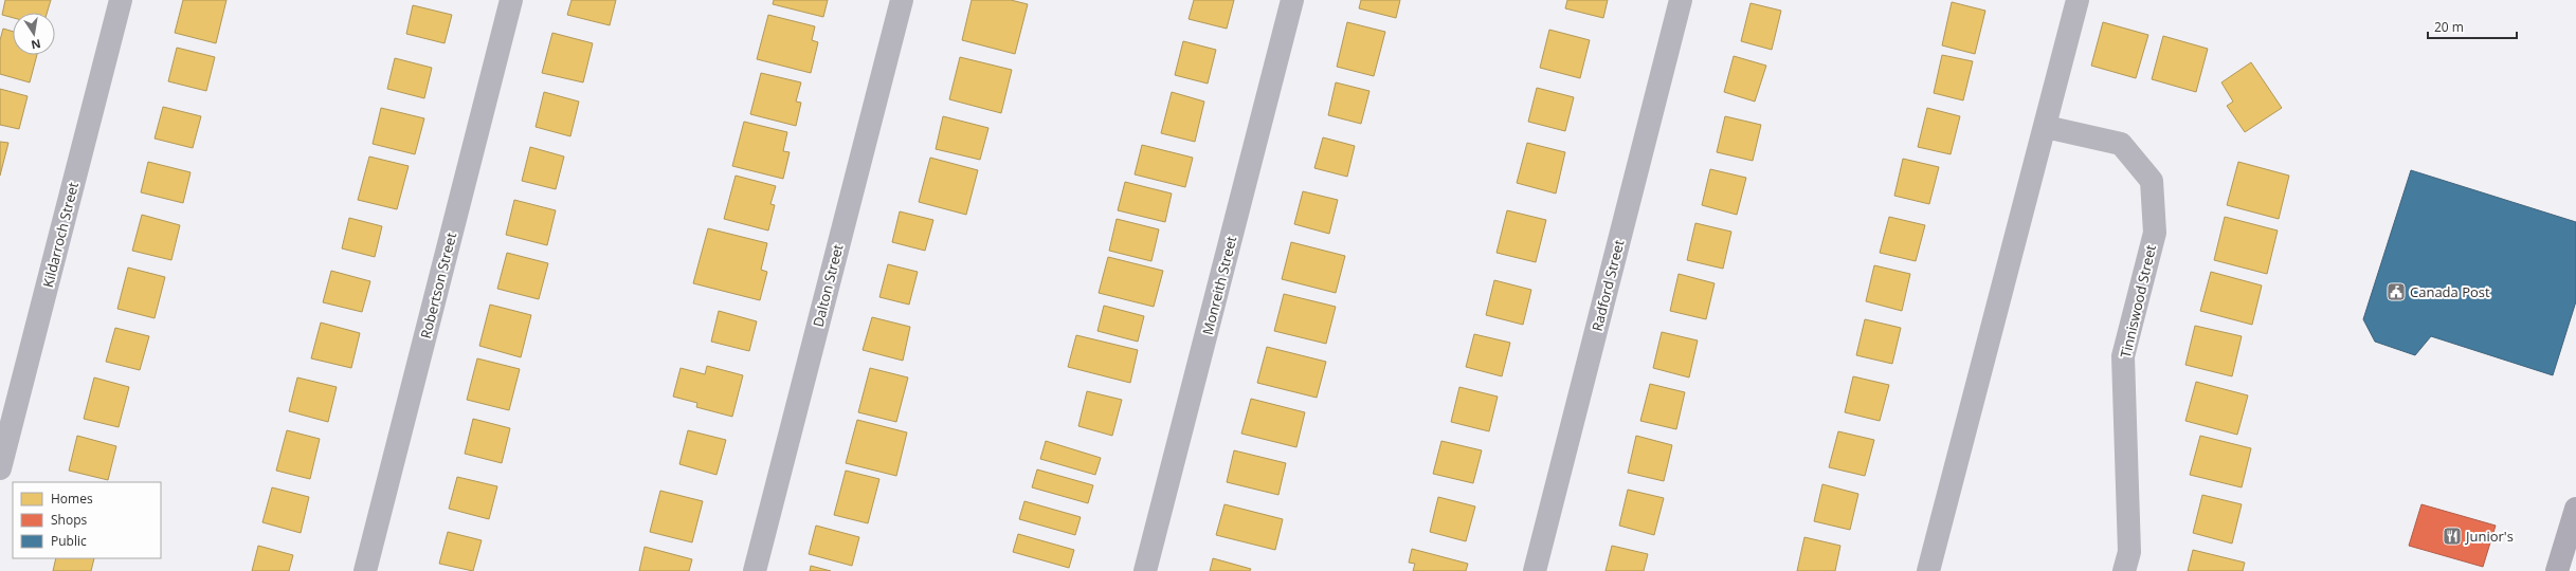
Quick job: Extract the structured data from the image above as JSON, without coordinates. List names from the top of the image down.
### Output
{
  "streets": {
    "street": [
      "Kildarroch Street",
      "Robertson Street",
      "Dalton Street",
      "Monreith Street",
      "Radford Street",
      "Tinniswood Street"
    ]
  },
  "places": {
    "public building": ["Canada Post"],
    "restaurant": ["Junior's"]
  },
  "legend": ["Homes", "Shops", "Public"],
  "scale_bar": "20 m",
  "north": "bottom"
}
